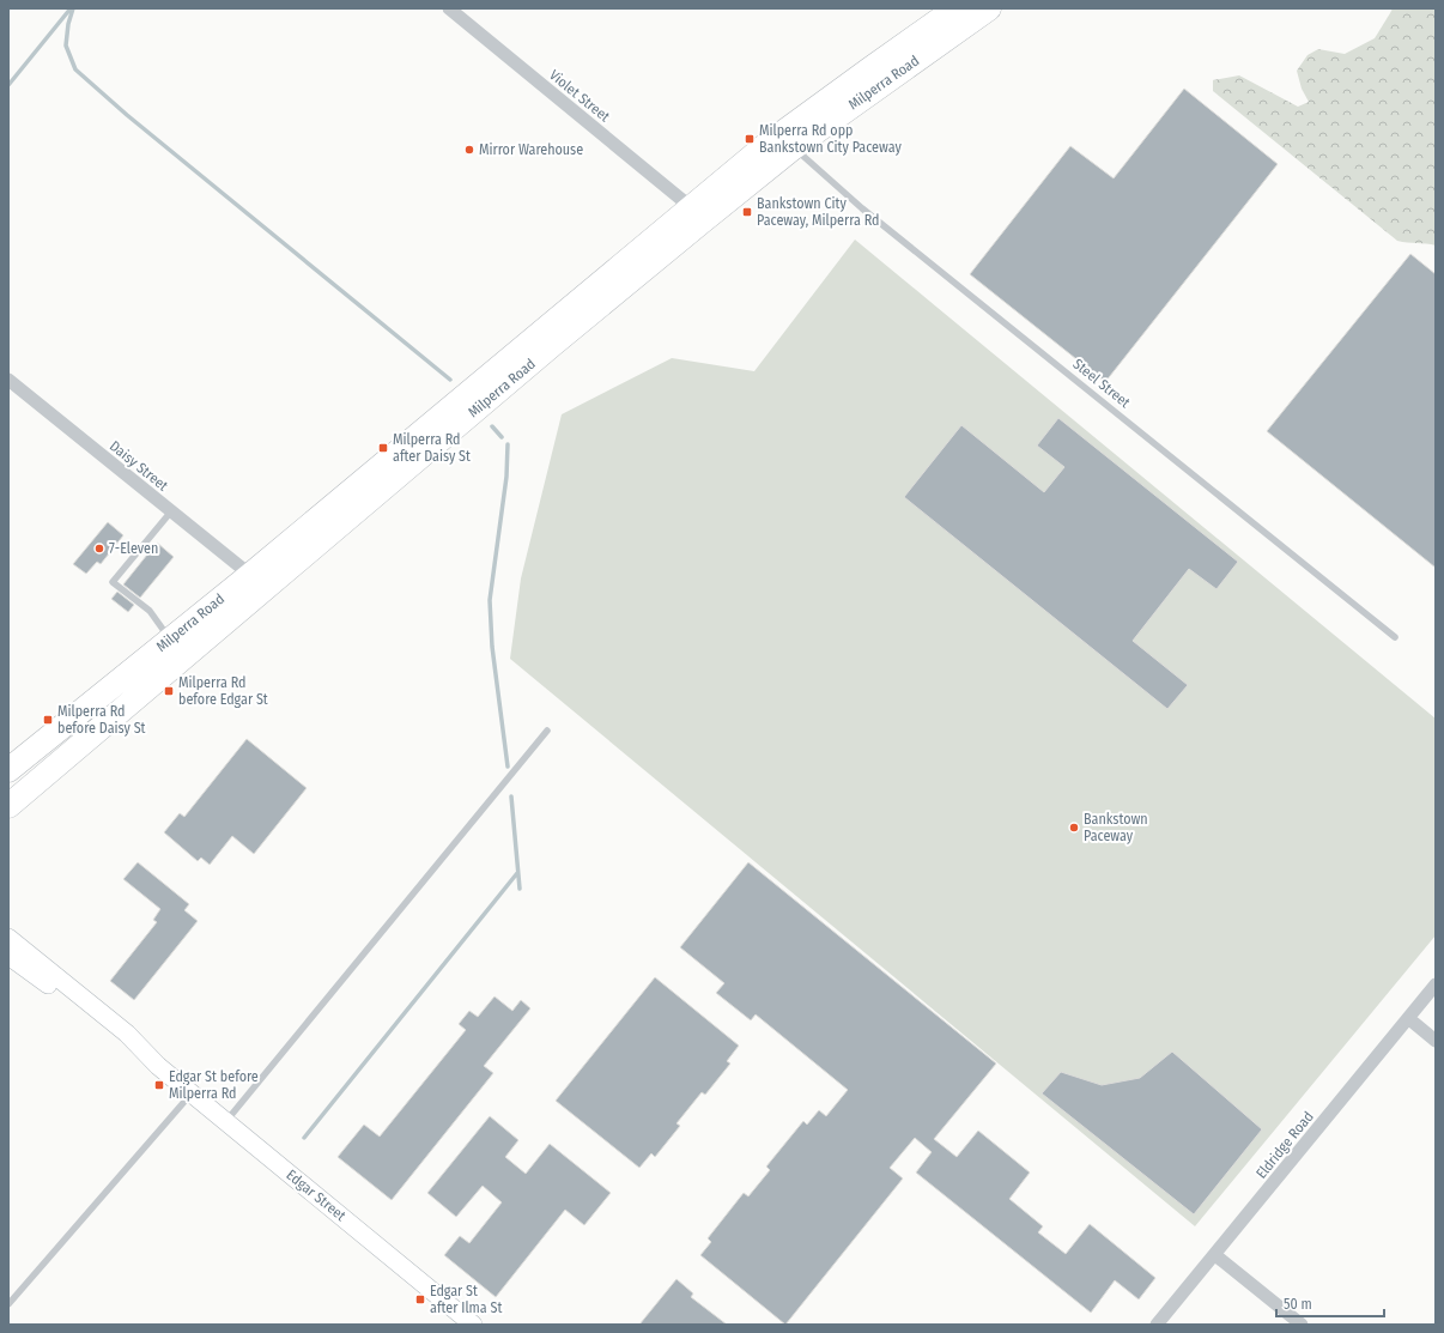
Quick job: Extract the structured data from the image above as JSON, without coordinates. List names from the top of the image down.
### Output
{
  "streets": {
    "highway": ["Milperra Road"],
    "main road": ["Edgar Street"],
    "street": ["Violet Street", "Daisy Street", "Eldridge Road"],
    "lane": ["Steel Street"]
  },
  "crossings": [
    ["Milperra Road", "Violet Street"],
    ["Milperra Road", "Steel Street"],
    ["Milperra Road", "Daisy Street"]
  ],
  "places": {
    "transit": [
      "Milperra Rd opp Bankstown City Paceway",
      "Bankstown City Paceway, Milperra Rd",
      "Milperra Rd after Daisy St",
      "Milperra Rd before Edgar St",
      "Milperra Rd before Daisy St",
      "Edgar St before Milperra Rd",
      "Edgar St after Ilma St"
    ],
    "other": ["Mirror Warehouse", "7-Eleven", "Bankstown Paceway"]
  },
  "scale_bar": "50 m"
}
